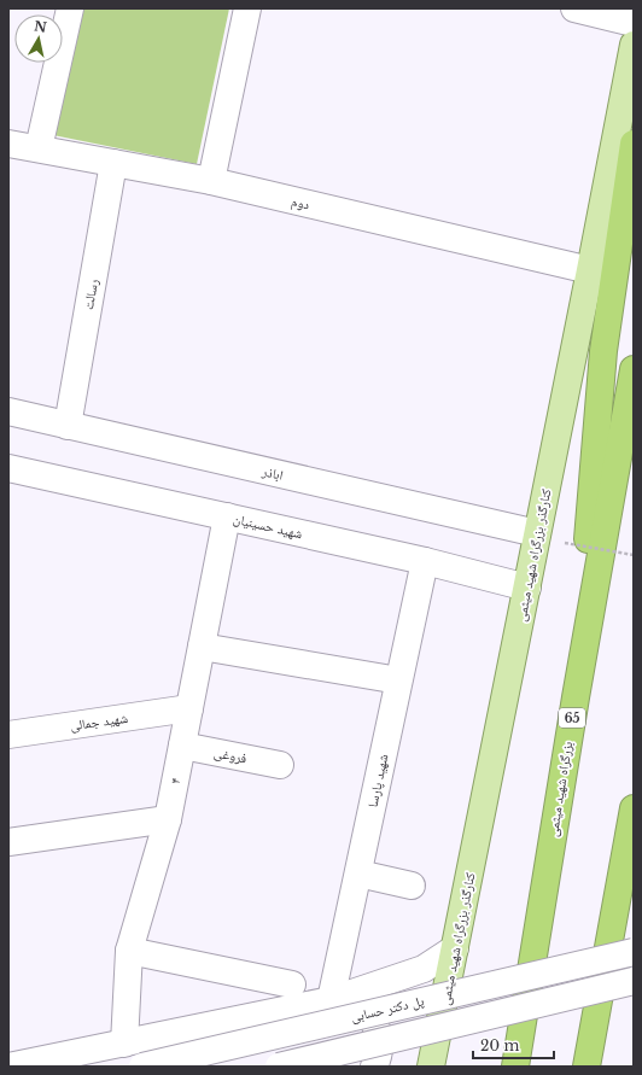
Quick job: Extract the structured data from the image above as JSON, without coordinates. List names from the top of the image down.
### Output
{
  "streets": {
    "highway": ["65", "بزرگراه شهید میثمی"],
    "main road": ["کنارگذر بزرگراه شهید میثمی"],
    "street": [
      "دوم",
      "رسالت",
      "اباذر",
      "شهید حسینیان",
      "شهید جمالی",
      "فروغی",
      "۴",
      "شهید پارسا",
      "پل دکتر حسابی"
    ]
  },
  "crossings": [
    ["دوم", "رسالت"],
    ["دوم", "کنارگذر بزرگراه شهید میثمی"],
    ["رسالت", "اباذر"],
    ["اباذر", "کنارگذر بزرگراه شهید میثمی"],
    ["شهید حسینیان", "کنارگذر بزرگراه شهید میثمی"],
    ["شهید حسینیان", "۴"],
    ["شهید حسینیان", "شهید پارسا"],
    ["شهید جمالی", "۴"],
    ["فروغی", "۴"]
  ],
  "scale_bar": "20 m",
  "north": "top"
}
